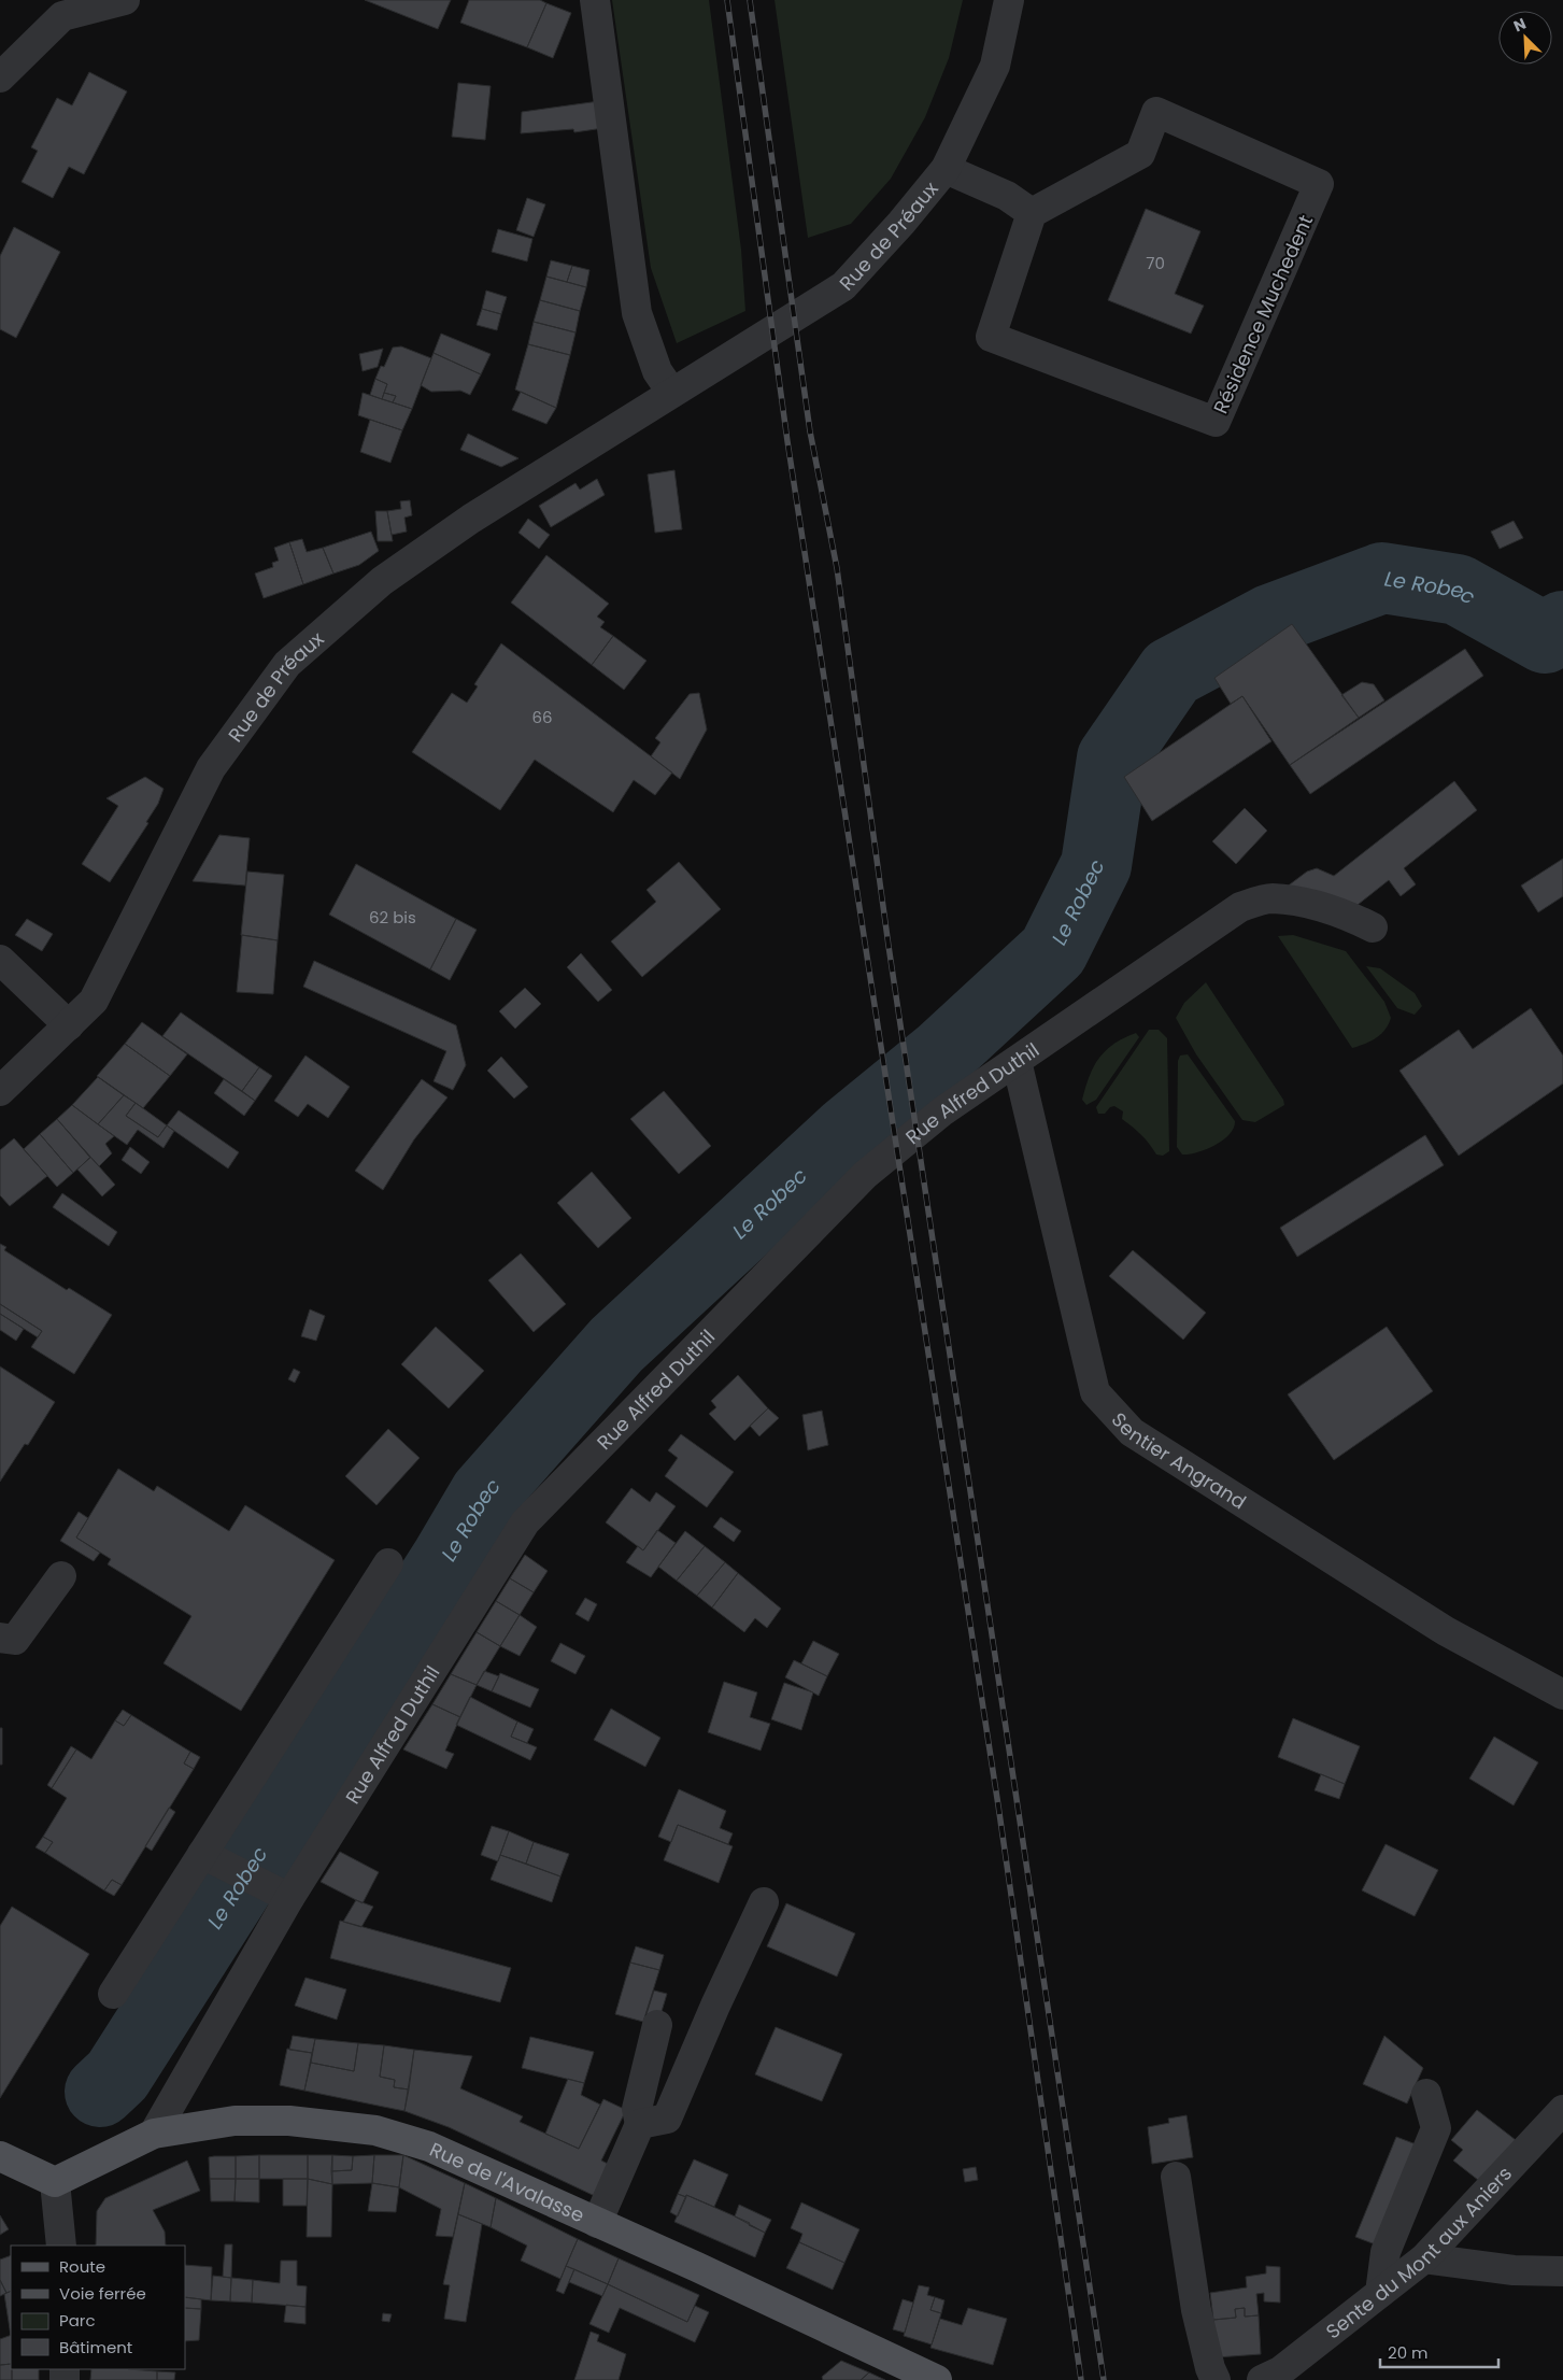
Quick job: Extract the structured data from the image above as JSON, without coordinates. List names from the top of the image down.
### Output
{
  "streets": {
    "main road": ["Rue de l'Avalasse"],
    "street": [
      "Rue de Préaux",
      "Résidence Muchedent",
      "Rue Alfred Duthil",
      "Sentier Angrand",
      "Sente du Mont aux Aniers"
    ]
  },
  "crossings": [
    ["Rue Alfred Duthil", "Sentier Angrand"],
    ["Rue Alfred Duthil", "Rue de l'Avalasse"]
  ],
  "water": ["Le Robec"],
  "house_numbers": ["70", "66", "62 bis"],
  "legend": [
    "Route",
    "Voie ferrée",
    "Parc",
    "Bâtiment"
  ],
  "scale_bar": "20 m",
  "north": "top left"
}
